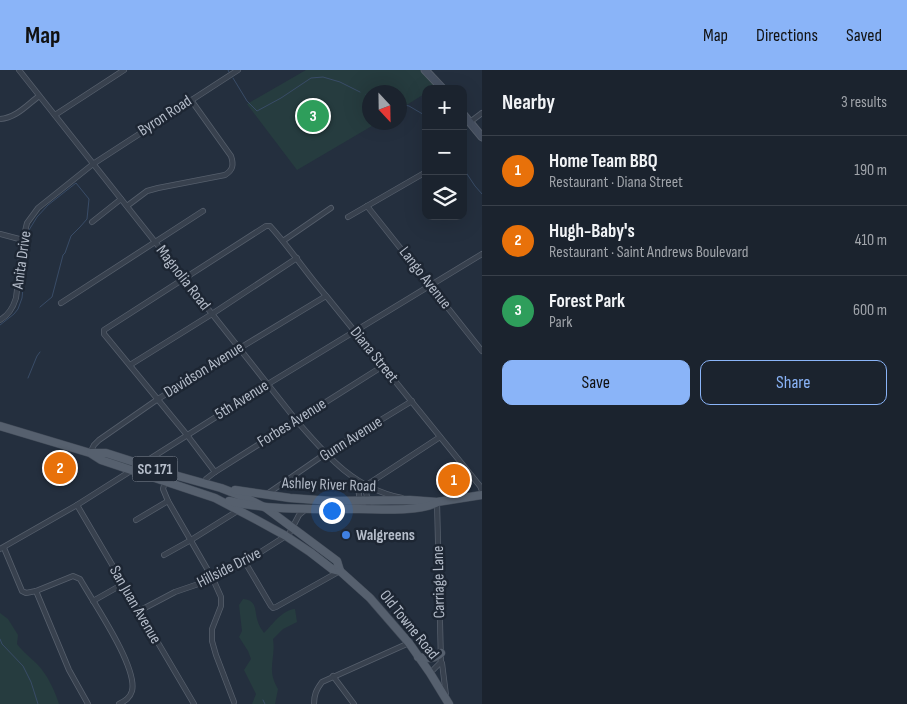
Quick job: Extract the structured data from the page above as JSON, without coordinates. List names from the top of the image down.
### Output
{
  "streets": {
    "main road": ["SC 171", "Ashley River Road", "Old Towne Road"],
    "street": [
      "Byron Road",
      "Anita Drive",
      "Magnolia Road",
      "Lango Avenue",
      "Diana Street",
      "Davidson Avenue",
      "5th Avenue",
      "Forbes Avenue",
      "Gunn Avenue",
      "Hillside Drive",
      "Carriage Lane",
      "San Juan Avenue"
    ]
  },
  "crossings": [
    ["Byron Road", "Anita Drive"],
    ["Byron Road", "Magnolia Road"],
    ["Anita Drive", "Magnolia Road"],
    ["Magnolia Road", "Diana Street"],
    ["Magnolia Road", "Davidson Avenue"],
    ["Magnolia Road", "5th Avenue"],
    ["Magnolia Road", "Forbes Avenue"],
    ["Magnolia Road", "Gunn Avenue"],
    ["Magnolia Road", "Ashley River Road"],
    ["Magnolia Road", "Carriage Lane"],
    ["Lango Avenue", "5th Avenue"],
    ["Diana Street", "Davidson Avenue"],
    ["Diana Street", "5th Avenue"],
    ["Diana Street", "Forbes Avenue"],
    ["Diana Street", "Gunn Avenue"],
    ["Davidson Avenue", "SC 171"],
    ["5th Avenue", "SC 171"],
    ["5th Avenue", "San Juan Avenue"],
    ["Forbes Avenue", "SC 171"],
    ["Gunn Avenue", "Ashley River Road"],
    ["SC 171", "Ashley River Road"],
    ["SC 171", "Hillside Drive"],
    ["SC 171", "Old Towne Road"],
    ["Ashley River Road", "Hillside Drive"],
    ["Ashley River Road", "Carriage Lane"],
    ["Hillside Drive", "San Juan Avenue"],
    ["Carriage Lane", "Old Towne Road"]
  ],
  "places": ["Walgreens"],
  "north": "bottom",
  "page": {
    "header": "Map",
    "nav": ["Map", "Directions", "Saved"],
    "heading": ["Nearby", "3 results"],
    "map_buttons": ["+", "−"],
    "pins": ["3", "2", "1"],
    "list": [
      {
        "mark": "1",
        "name": "Home Team BBQ",
        "note": "Restaurant · Diana Street",
        "value": "190 m"
      },
      {
        "mark": "2",
        "name": "Hugh-Baby's",
        "note": "Restaurant · Saint Andrews Boulevard",
        "value": "410 m"
      },
      {
        "mark": "3",
        "name": "Forest Park",
        "note": "Park",
        "value": "600 m"
      }
    ],
    "buttons": ["Save", "Share"]
  }
}
